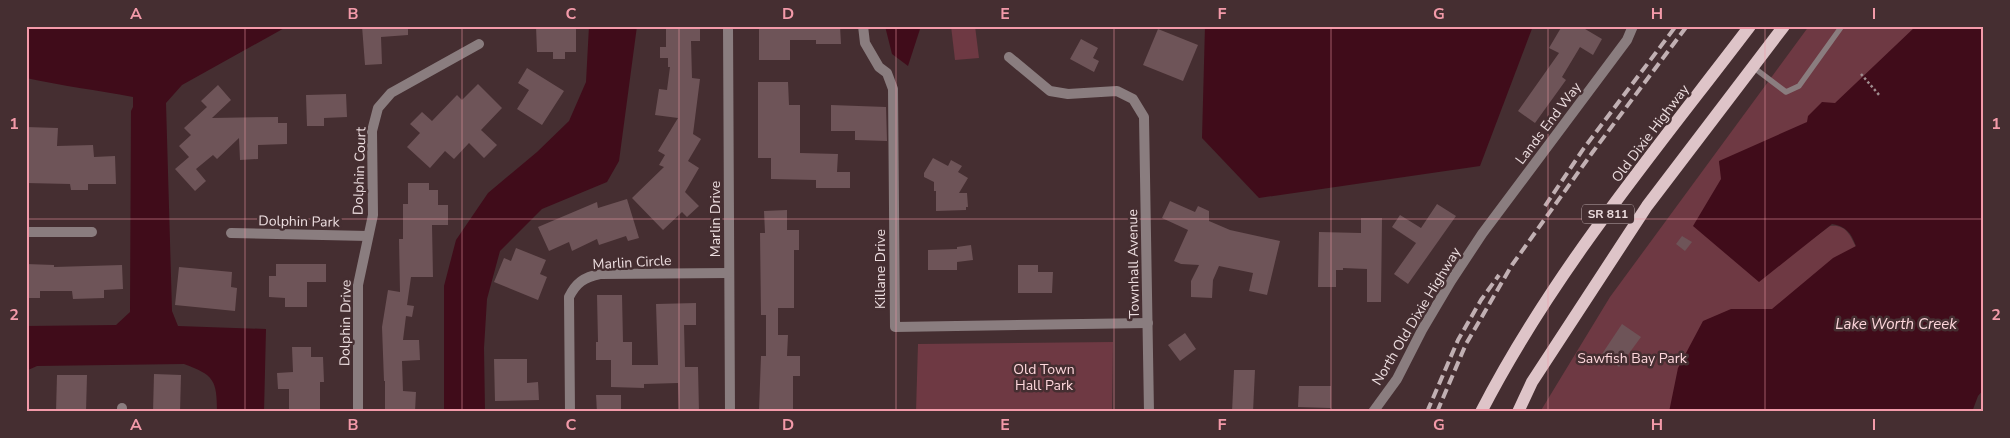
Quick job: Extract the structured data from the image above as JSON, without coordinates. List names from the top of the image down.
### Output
{
  "streets": {
    "main road": ["Old Dixie Highway", "SR 811"],
    "street": [
      "Lands End Way",
      "Dolphin Court",
      "Marlin Drive",
      "Dolphin Park",
      "Marlin Circle",
      "Townhall Avenue",
      "Killane Drive",
      "North Old Dixie Highway",
      "Dolphin Drive"
    ]
  },
  "crossings": [
    ["Lands End Way", "North Old Dixie Highway"],
    ["Dolphin Court", "Dolphin Park"],
    ["Dolphin Court", "Dolphin Drive"],
    ["Marlin Drive", "Marlin Circle"],
    ["Dolphin Park", "Dolphin Drive"],
    ["Townhall Avenue", "Killane Drive"]
  ],
  "water": ["Lake Worth Creek"],
  "parks": ["Sawfish Bay Park", "Old Town Hall Park"],
  "grid": {
    "columns": [
      "A",
      "B",
      "C",
      "D",
      "E",
      "F",
      "G",
      "H",
      "I"
    ],
    "rows": ["1", "2"]
  }
}
